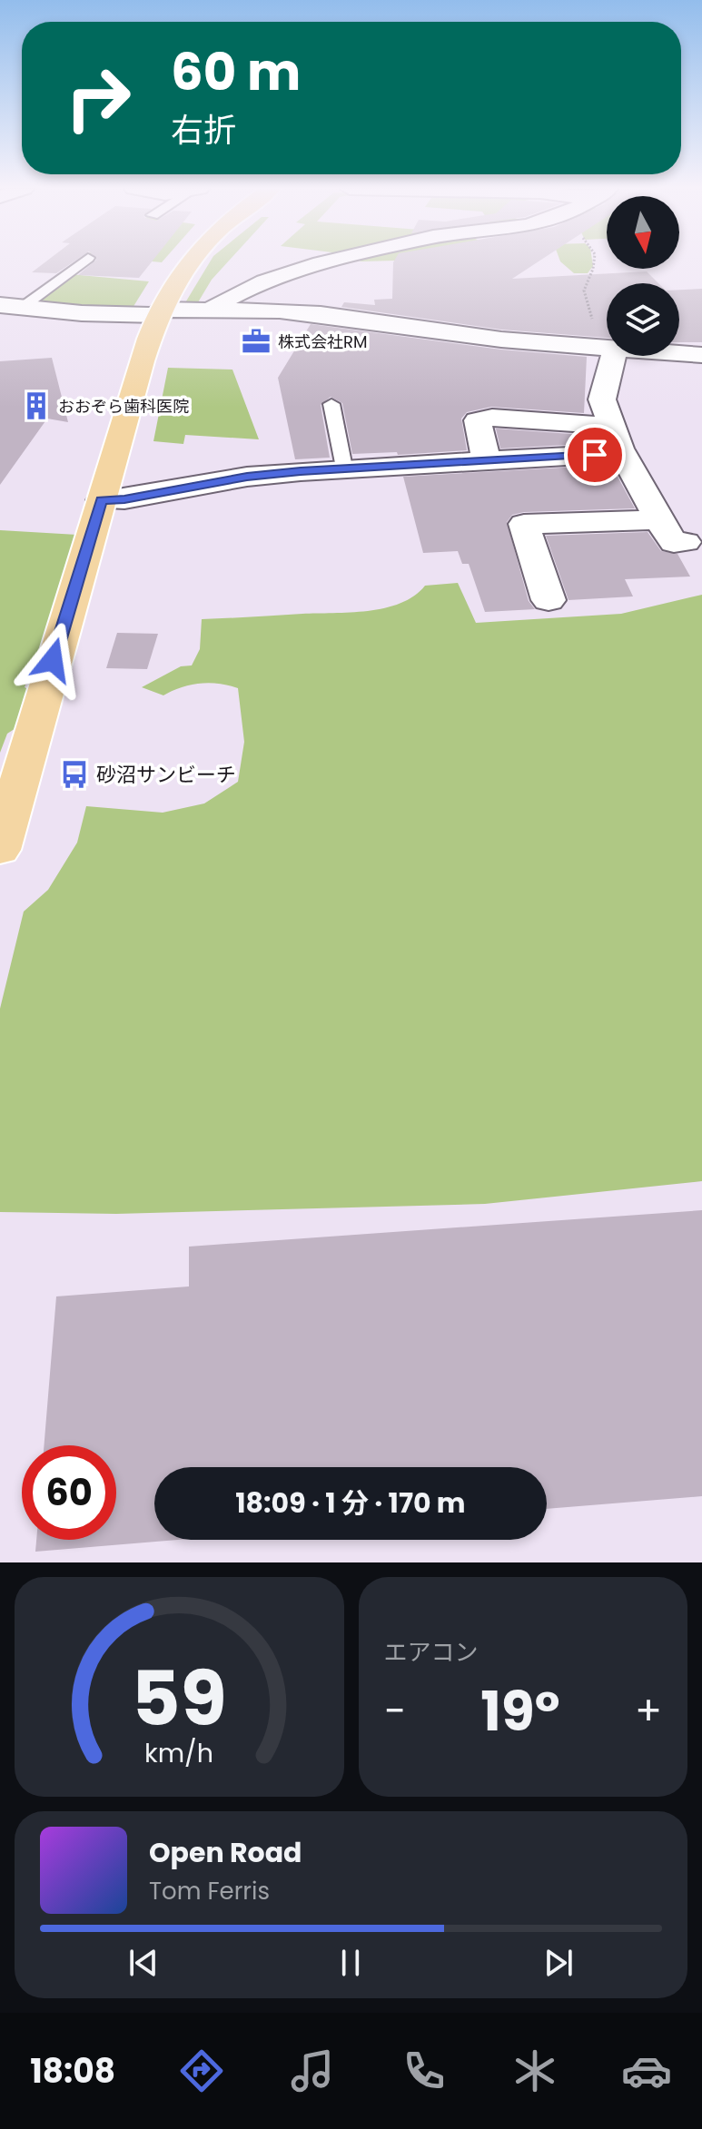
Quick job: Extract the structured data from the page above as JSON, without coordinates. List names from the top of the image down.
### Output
{
  "places": {
    "office": ["株式会社RM"],
    "building": ["おおぞら歯科医院"],
    "bus stop": ["砂沼サンビーチ"]
  },
  "north": "bottom",
  "page": {
    "turn": ["60 m", "右折"],
    "limit": "60",
    "trip": "18:09 · 1 分 · 170 m",
    "tile": "エアコン",
    "heat": ["−", "19°", "+"],
    "song": ["Open Road", "Tom Ferris"],
    "tabs": "18:08",
    "gauge": ["59", "km/h"]
  }
}
